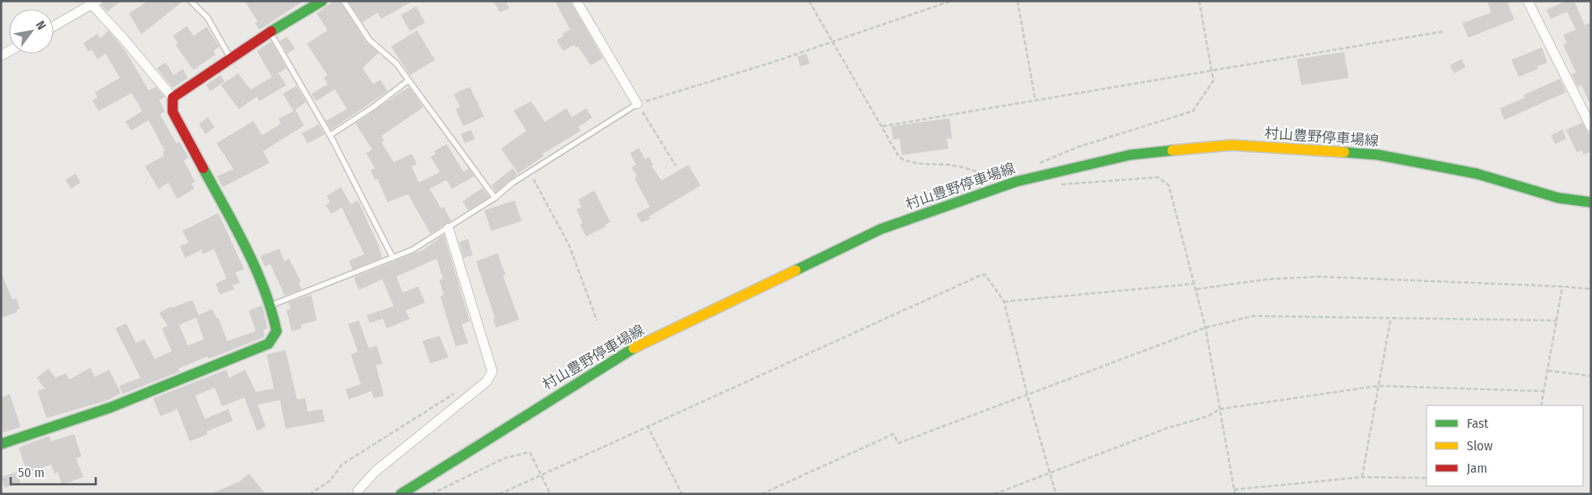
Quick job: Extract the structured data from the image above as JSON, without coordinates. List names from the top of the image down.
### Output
{
  "streets": {
    "main road": ["村山豊野停車場線"]
  },
  "legend": ["Fast", "Slow", "Jam"],
  "scale_bar": "50 m",
  "north": "top right"
}
